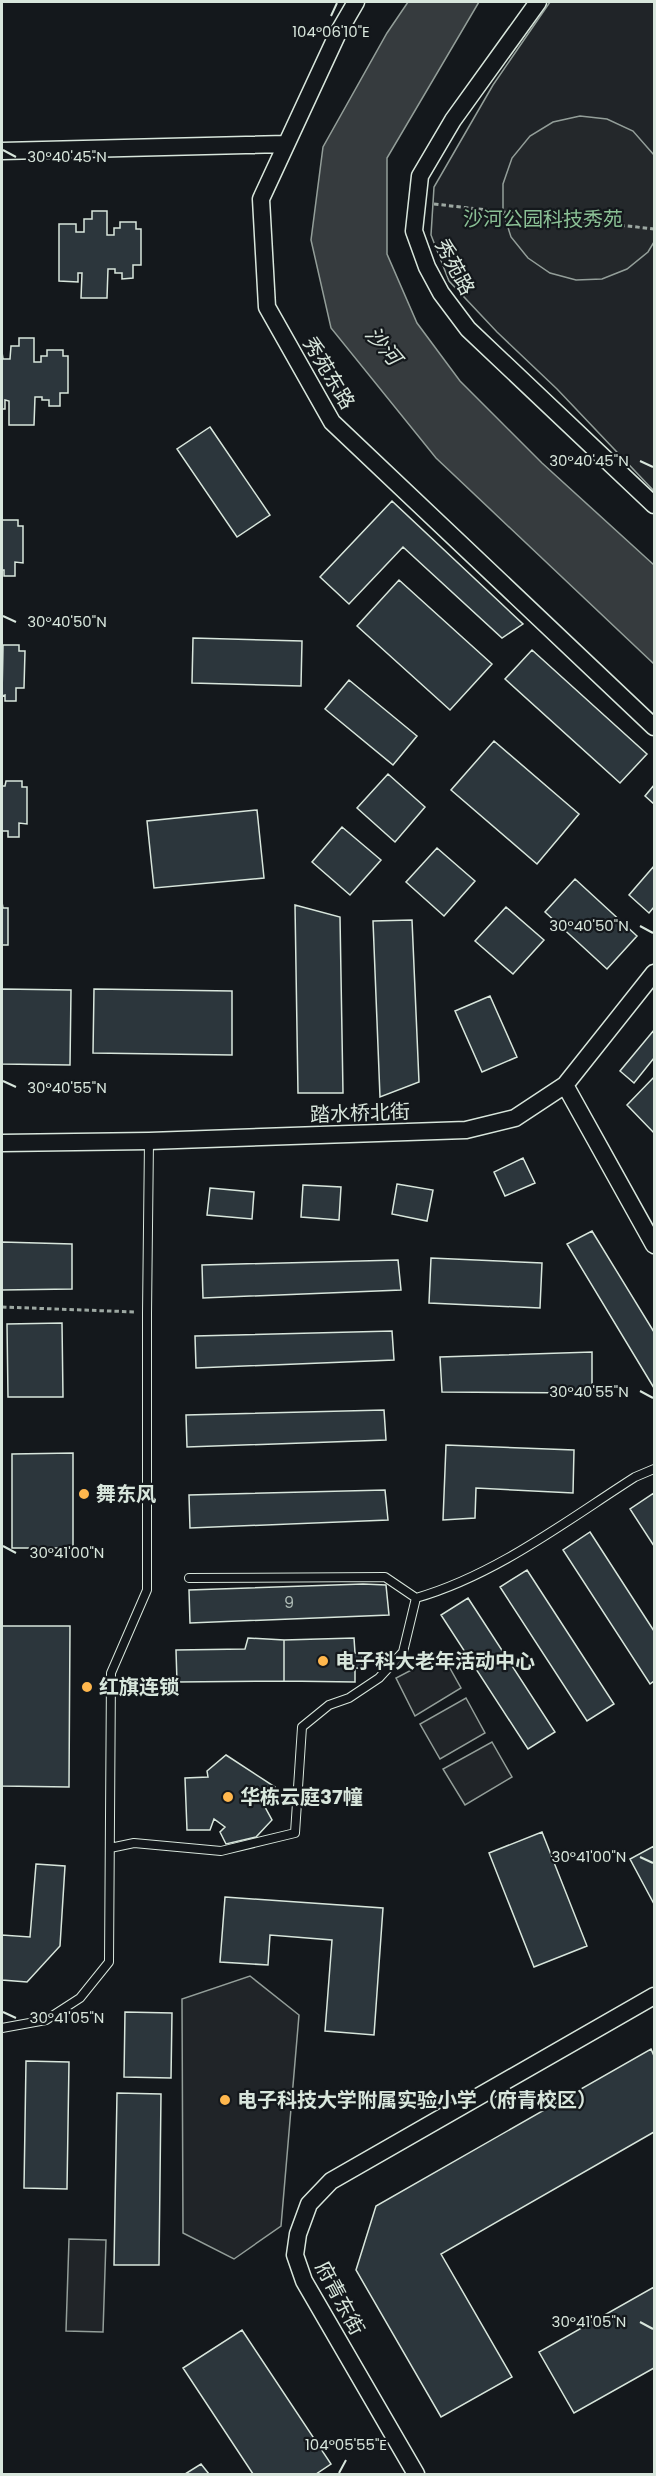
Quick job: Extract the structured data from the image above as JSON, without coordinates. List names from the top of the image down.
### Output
{
  "streets": {
    "street": [
      "秀苑路",
      "秀苑东路",
      "踏水桥北街",
      "府青东街"
    ]
  },
  "water": ["沙河"],
  "parks": ["沙河公园科技秀苑"],
  "places": [
    "舞东风",
    "电子科大老年活动中心",
    "红旗连锁",
    "华栋云庭37幢",
    "电子科技大学附属实验小学（府青校区）"
  ],
  "house_numbers": ["9"],
  "coordinates": [
    "104°06'10\"E",
    "30°40'45\"N",
    "30°40'50\"N",
    "30°40'55\"N",
    "30°41'00\"N",
    "30°41'05\"N",
    "104°05'55\"E"
  ]
}
